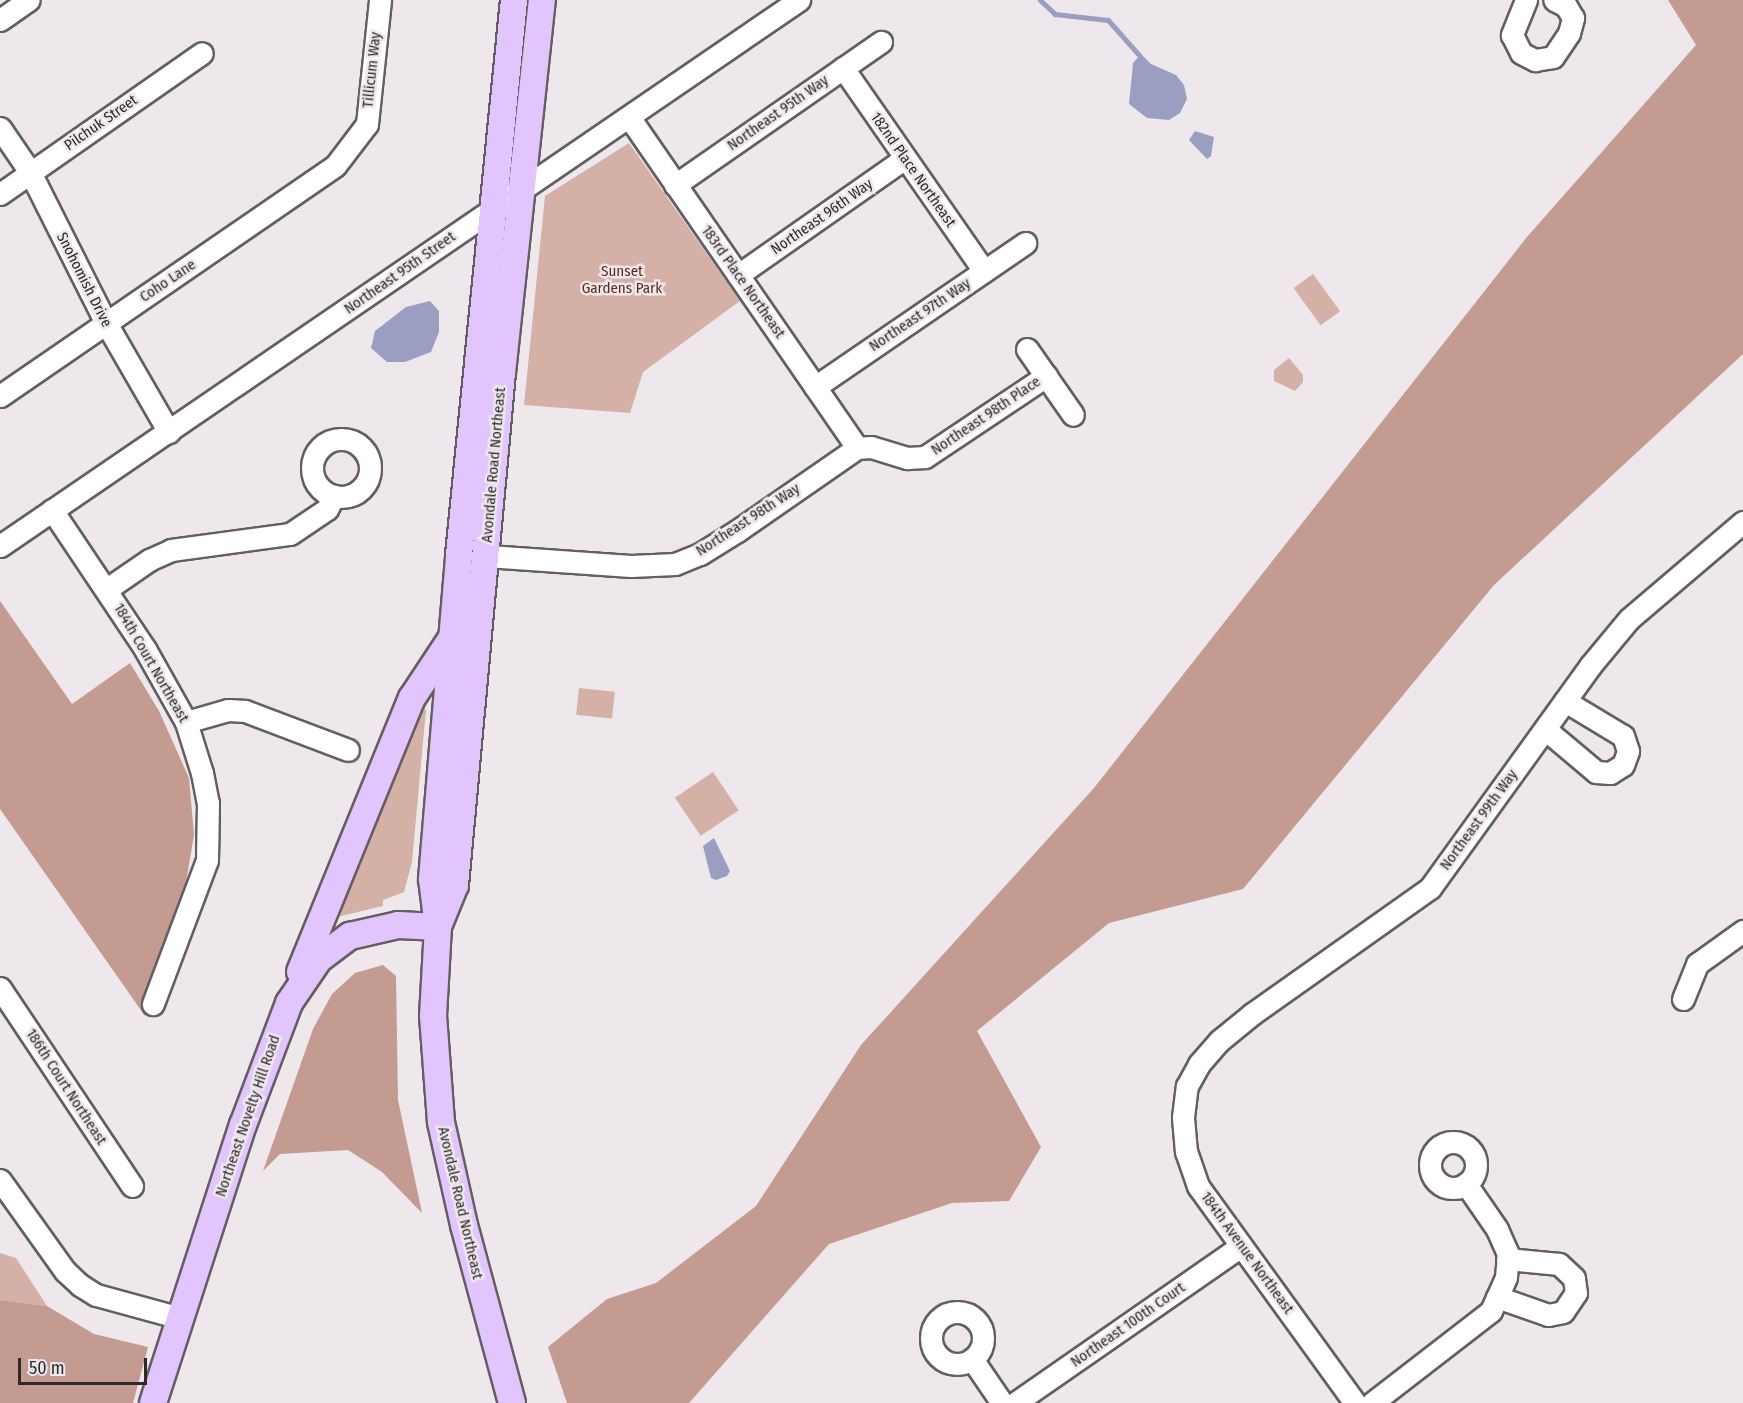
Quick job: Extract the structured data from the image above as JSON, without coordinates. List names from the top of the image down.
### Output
{
  "streets": {
    "main road": ["Avondale Road Northeast", "Northeast Novelty Hill Road"],
    "street": [
      "Tillicum Way",
      "Northeast 95th Way",
      "Pilchuk Street",
      "182nd Place Northeast",
      "Northeast 96th Way",
      "Northeast 95th Street",
      "Snohomish Drive",
      "Coho Lane",
      "183rd Place Northeast",
      "Northeast 97th Way",
      "Northeast 98th Place",
      "Northeast 98th Way",
      "184th Court Northeast",
      "Northeast 99th Way",
      "186th Court Northeast",
      "184th Avenue Northeast",
      "Northeast 100th Court"
    ]
  },
  "crossings": [
    ["Tillicum Way", "Coho Lane"],
    ["Northeast 95th Way", "182nd Place Northeast"],
    ["Northeast 95th Way", "183rd Place Northeast"],
    ["Pilchuk Street", "Snohomish Drive"],
    ["182nd Place Northeast", "Northeast 96th Way"],
    ["182nd Place Northeast", "Northeast 97th Way"],
    ["Northeast 96th Way", "183rd Place Northeast"],
    ["Northeast 95th Street", "Snohomish Drive"],
    ["Northeast 95th Street", "183rd Place Northeast"],
    ["Northeast 95th Street", "Avondale Road Northeast"],
    ["Northeast 95th Street", "184th Court Northeast"],
    ["Snohomish Drive", "Coho Lane"],
    ["183rd Place Northeast", "Northeast 97th Way"],
    ["183rd Place Northeast", "Northeast 98th Place"],
    ["183rd Place Northeast", "Northeast 98th Way"],
    ["Northeast 98th Place", "Northeast 98th Way"],
    ["Avondale Road Northeast", "Northeast 98th Way"],
    ["Avondale Road Northeast", "Northeast Novelty Hill Road"],
    ["Northeast 99th Way", "184th Avenue Northeast"],
    ["184th Avenue Northeast", "Northeast 100th Court"]
  ],
  "parks": ["Sunset Gardens Park"],
  "scale_bar": "50 m"
}
